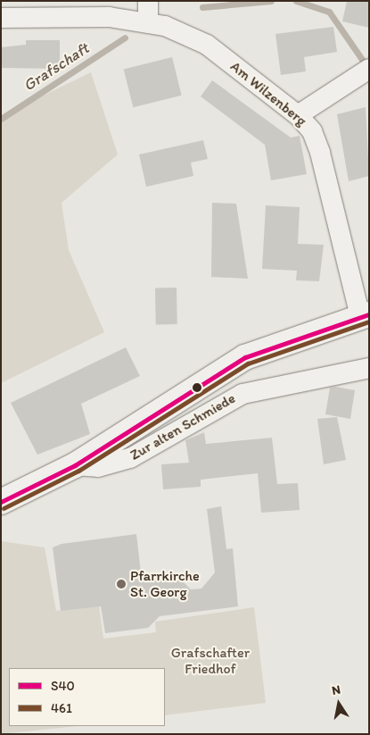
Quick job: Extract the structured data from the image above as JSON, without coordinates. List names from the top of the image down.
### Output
{
  "streets": {
    "street": ["Am Wilzenberg", "Zur alten Schmiede"]
  },
  "water": ["Grafschaft"],
  "parks": ["Grafschafter Friedhof"],
  "places": ["Pfarrkirche St. Georg"],
  "lines": ["transit line S40", "transit line 461"],
  "legend": ["S40", "461"],
  "north": "top"
}
